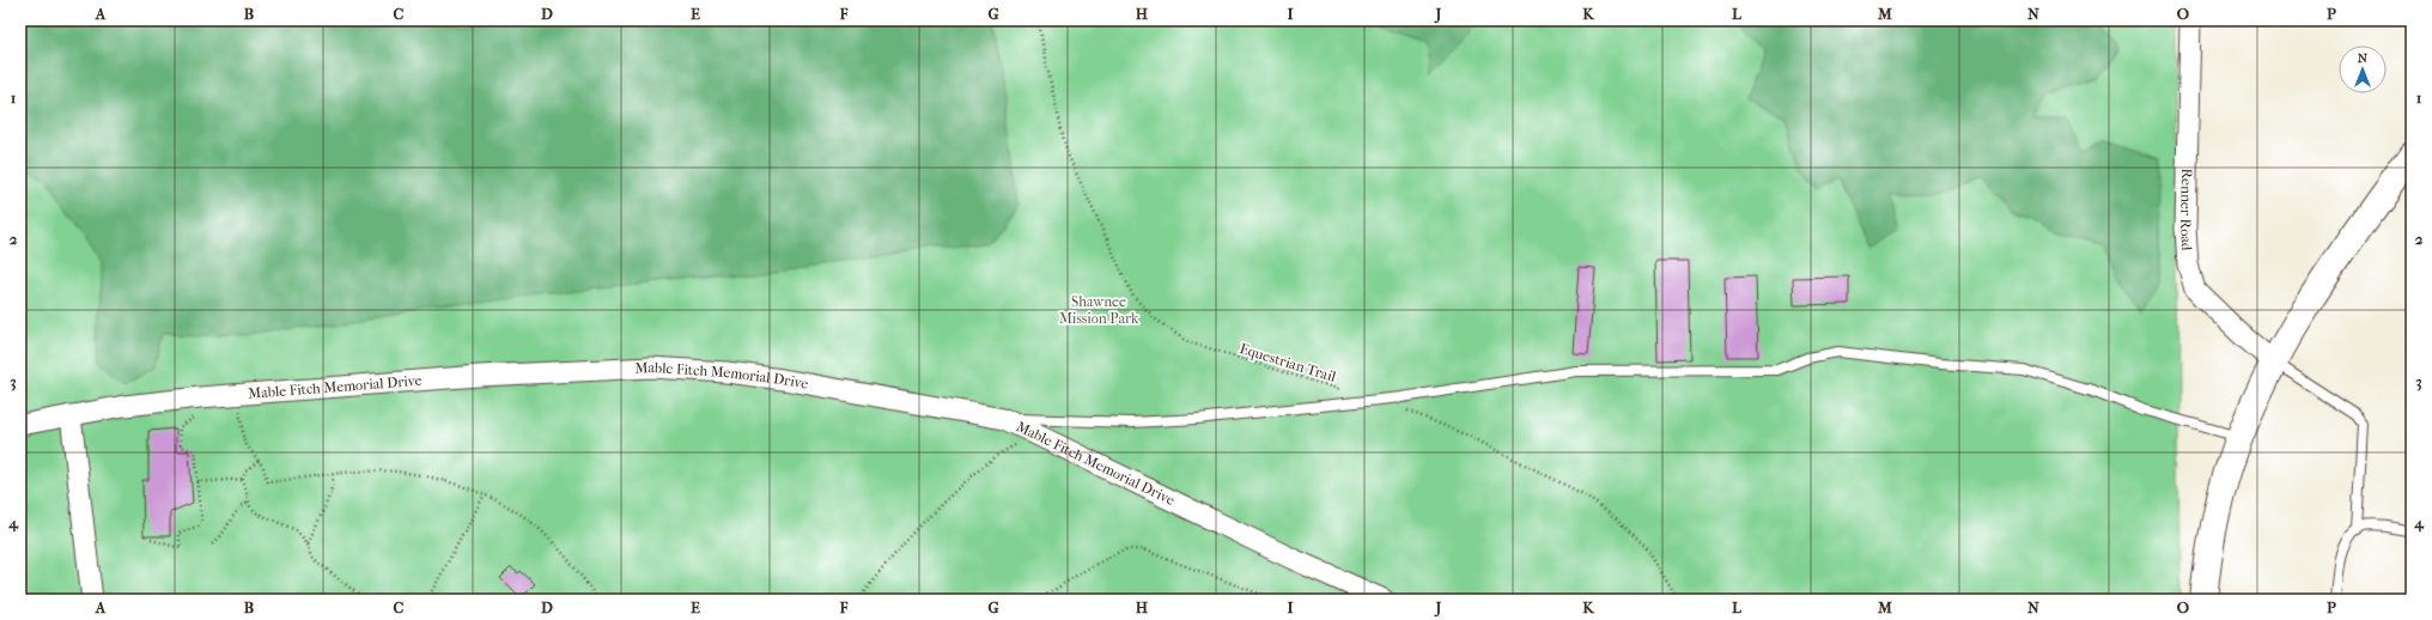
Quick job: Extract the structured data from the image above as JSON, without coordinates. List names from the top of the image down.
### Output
{
  "streets": {
    "street": ["Renner Road", "Mable Fitch Memorial Drive"],
    "path": ["Equestrian Trail"]
  },
  "parks": ["Shawnee Mission Park"],
  "north": "top",
  "grid": {
    "columns": [
      "A",
      "B",
      "C",
      "D",
      "E",
      "F",
      "G",
      "H",
      "I",
      "J",
      "K",
      "L",
      "M",
      "N",
      "O",
      "P"
    ],
    "rows": [
      "1",
      "2",
      "3",
      "4"
    ]
  }
}
